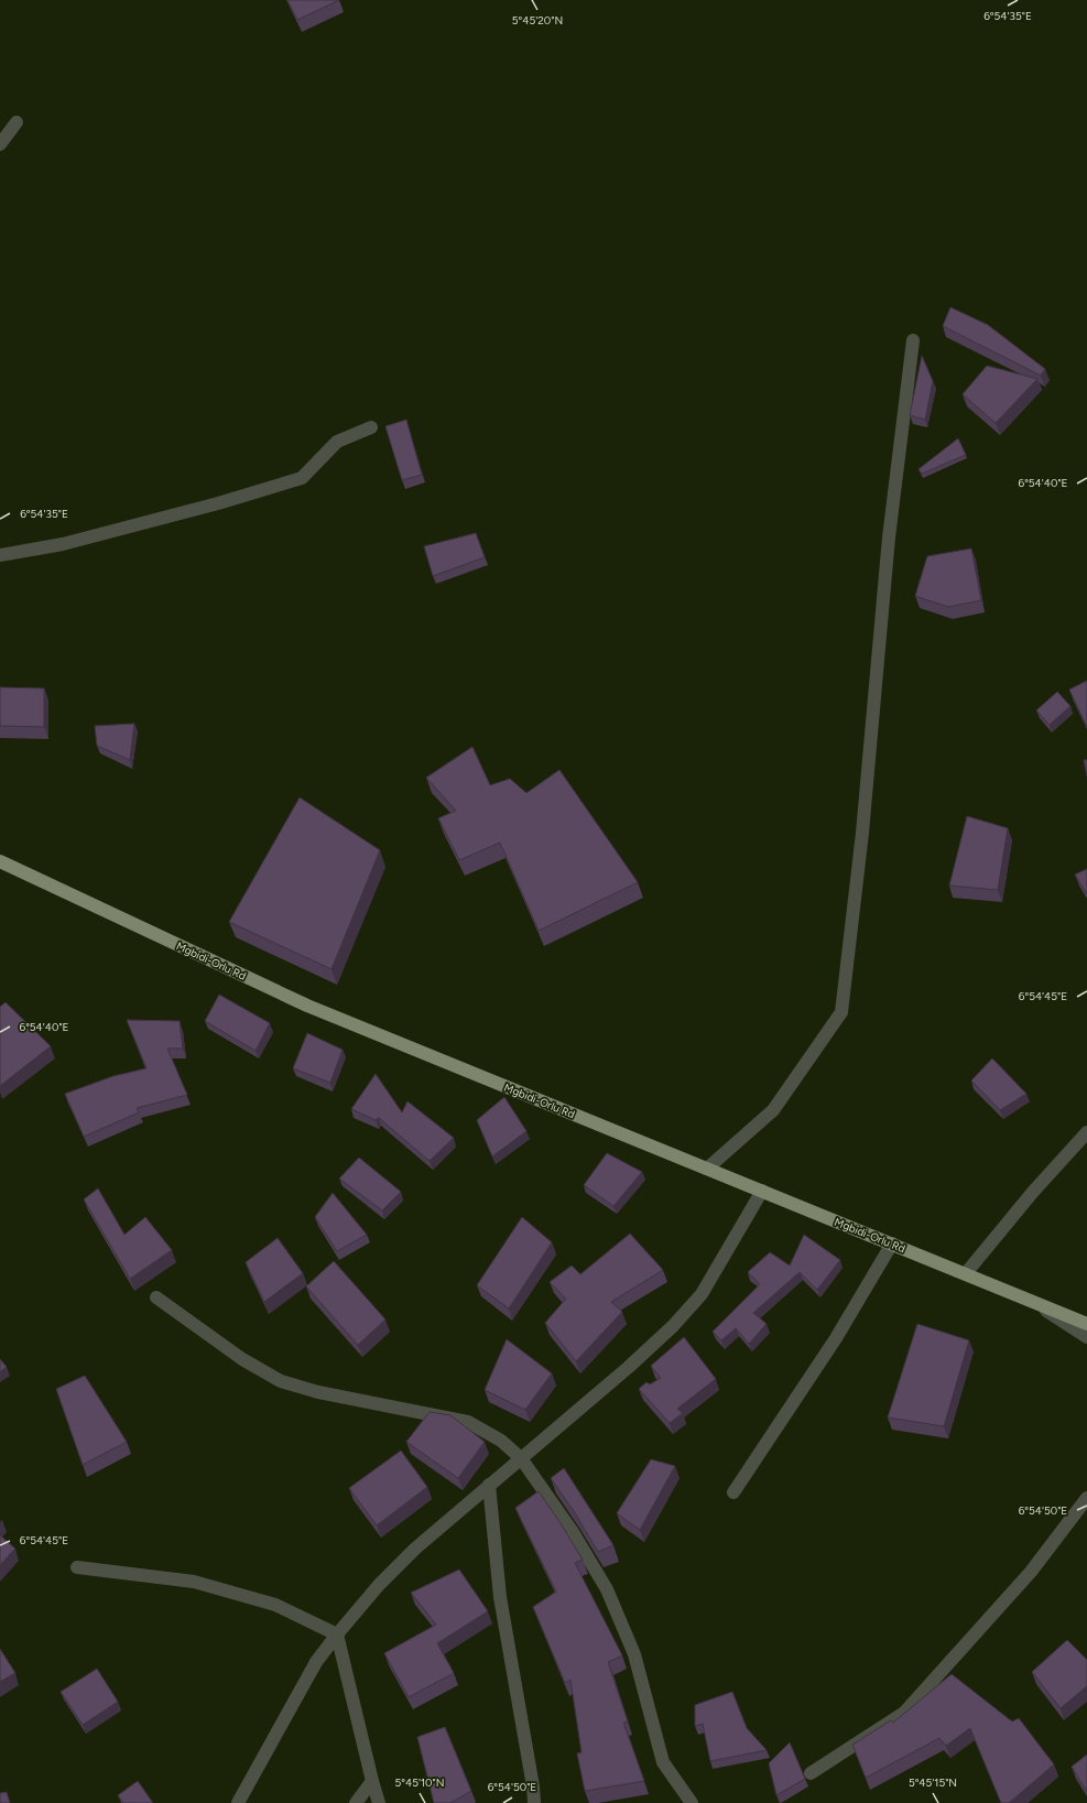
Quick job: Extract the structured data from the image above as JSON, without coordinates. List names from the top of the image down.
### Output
{
  "streets": {
    "main road": ["Mgbidi-Orlu Rd"]
  },
  "coordinates": [
    "6°54'35\"E",
    "5°45'20\"N",
    "6°54'40\"E",
    "6°54'45\"E",
    "6°54'50\"E",
    "5°45'10\"N",
    "5°45'15\"N"
  ]
}
